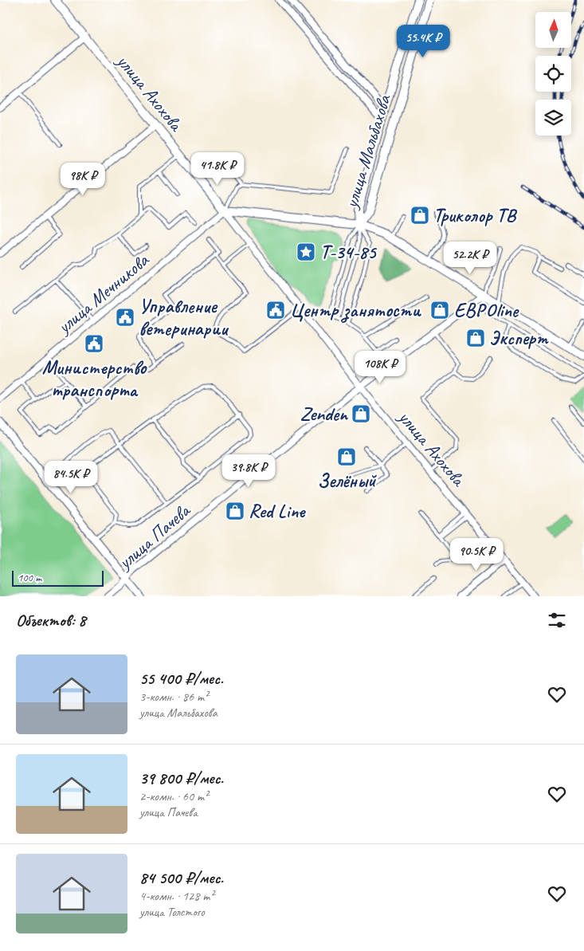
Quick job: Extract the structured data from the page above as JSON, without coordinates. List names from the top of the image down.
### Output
{
  "streets": {
    "main road": ["улица Ахохова", "улица Мальбахова"],
    "street": ["улица Мечникова", "улица Пачева"]
  },
  "crossings": [
    ["улица Ахохова", "улица Мечникова"],
    ["улица Ахохова", "улица Пачева"]
  ],
  "places": {
    "shop": [
      "Триколор ТВ",
      "ЕВРОline",
      "Эксперт",
      "Zenden",
      "Зелёный",
      "Red Line"
    ],
    "place": ["Т-34-85"],
    "public building": ["Центр занятости", "Управление ветеринарии", "Министерство транспорта"]
  },
  "scale_bar": "100 m",
  "north": "top",
  "page": {
    "price": [
      "55.4K ₽",
      "41.8K ₽",
      "98K ₽",
      "52.2K ₽",
      "108K ₽",
      "39.8K ₽",
      "84.5K ₽",
      "90.5K ₽"
    ],
    "scale": "100 m",
    "heading": "Объектов: 8",
    "list": [
      {
        "name": "55 400 ₽/мес.",
        "note": "3-комн. · 86 m² · улица Мальбахова"
      },
      {
        "name": "39 800 ₽/мес.",
        "note": "2-комн. · 60 m² · улица Пачева"
      },
      {
        "name": "84 500 ₽/мес.",
        "note": "4-комн. · 128 m² · улица Толстого"
      }
    ]
  }
}
